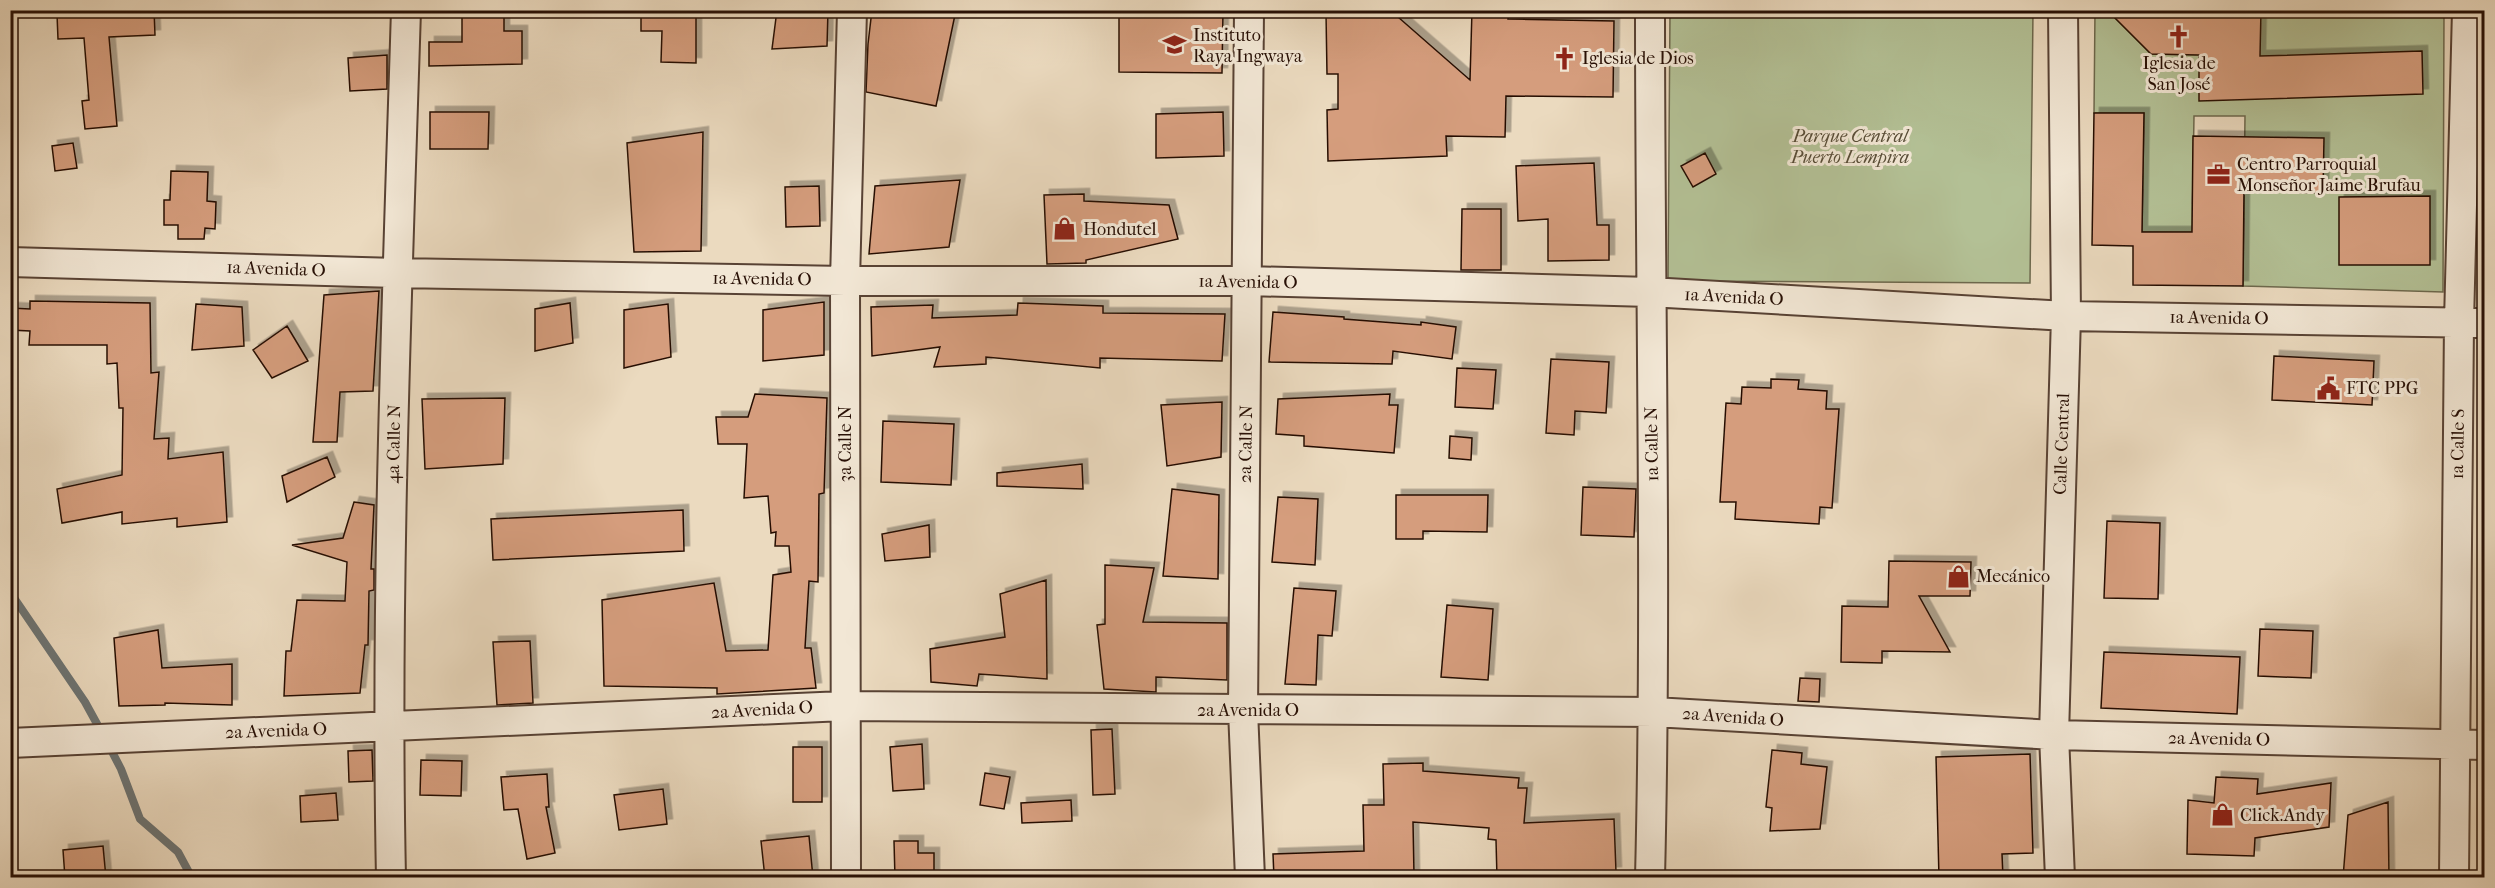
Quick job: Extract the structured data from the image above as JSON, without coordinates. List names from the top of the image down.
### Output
{
  "streets": {
    "street": [
      "1a Avenida O",
      "4a Calle N",
      "3a Calle N",
      "2a Calle N",
      "1a Calle N",
      "Calle Central",
      "1a Calle S",
      "2a Avenida O"
    ]
  },
  "crossings": [
    ["1a Avenida O", "4a Calle N"],
    ["1a Avenida O", "3a Calle N"],
    ["1a Avenida O", "2a Calle N"],
    ["1a Avenida O", "1a Calle N"],
    ["1a Avenida O", "Calle Central"],
    ["1a Avenida O", "1a Calle S"],
    ["4a Calle N", "2a Avenida O"],
    ["3a Calle N", "2a Avenida O"],
    ["2a Calle N", "2a Avenida O"],
    ["1a Calle N", "2a Avenida O"],
    ["Calle Central", "2a Avenida O"],
    ["1a Calle S", "2a Avenida O"]
  ],
  "parks": ["Parque Central Puerto Lempira"],
  "places": {
    "church": ["Iglesia de San José", "Iglesia de Dios"],
    "school or university": ["Instituto Raya Ingwaya"],
    "office": ["Centro Parroquial Monseñor Jaime Brufau"],
    "shop": ["Hondutel", "Mecánico", "Click.Andy"],
    "public building": ["FTC PPG"]
  }
}
